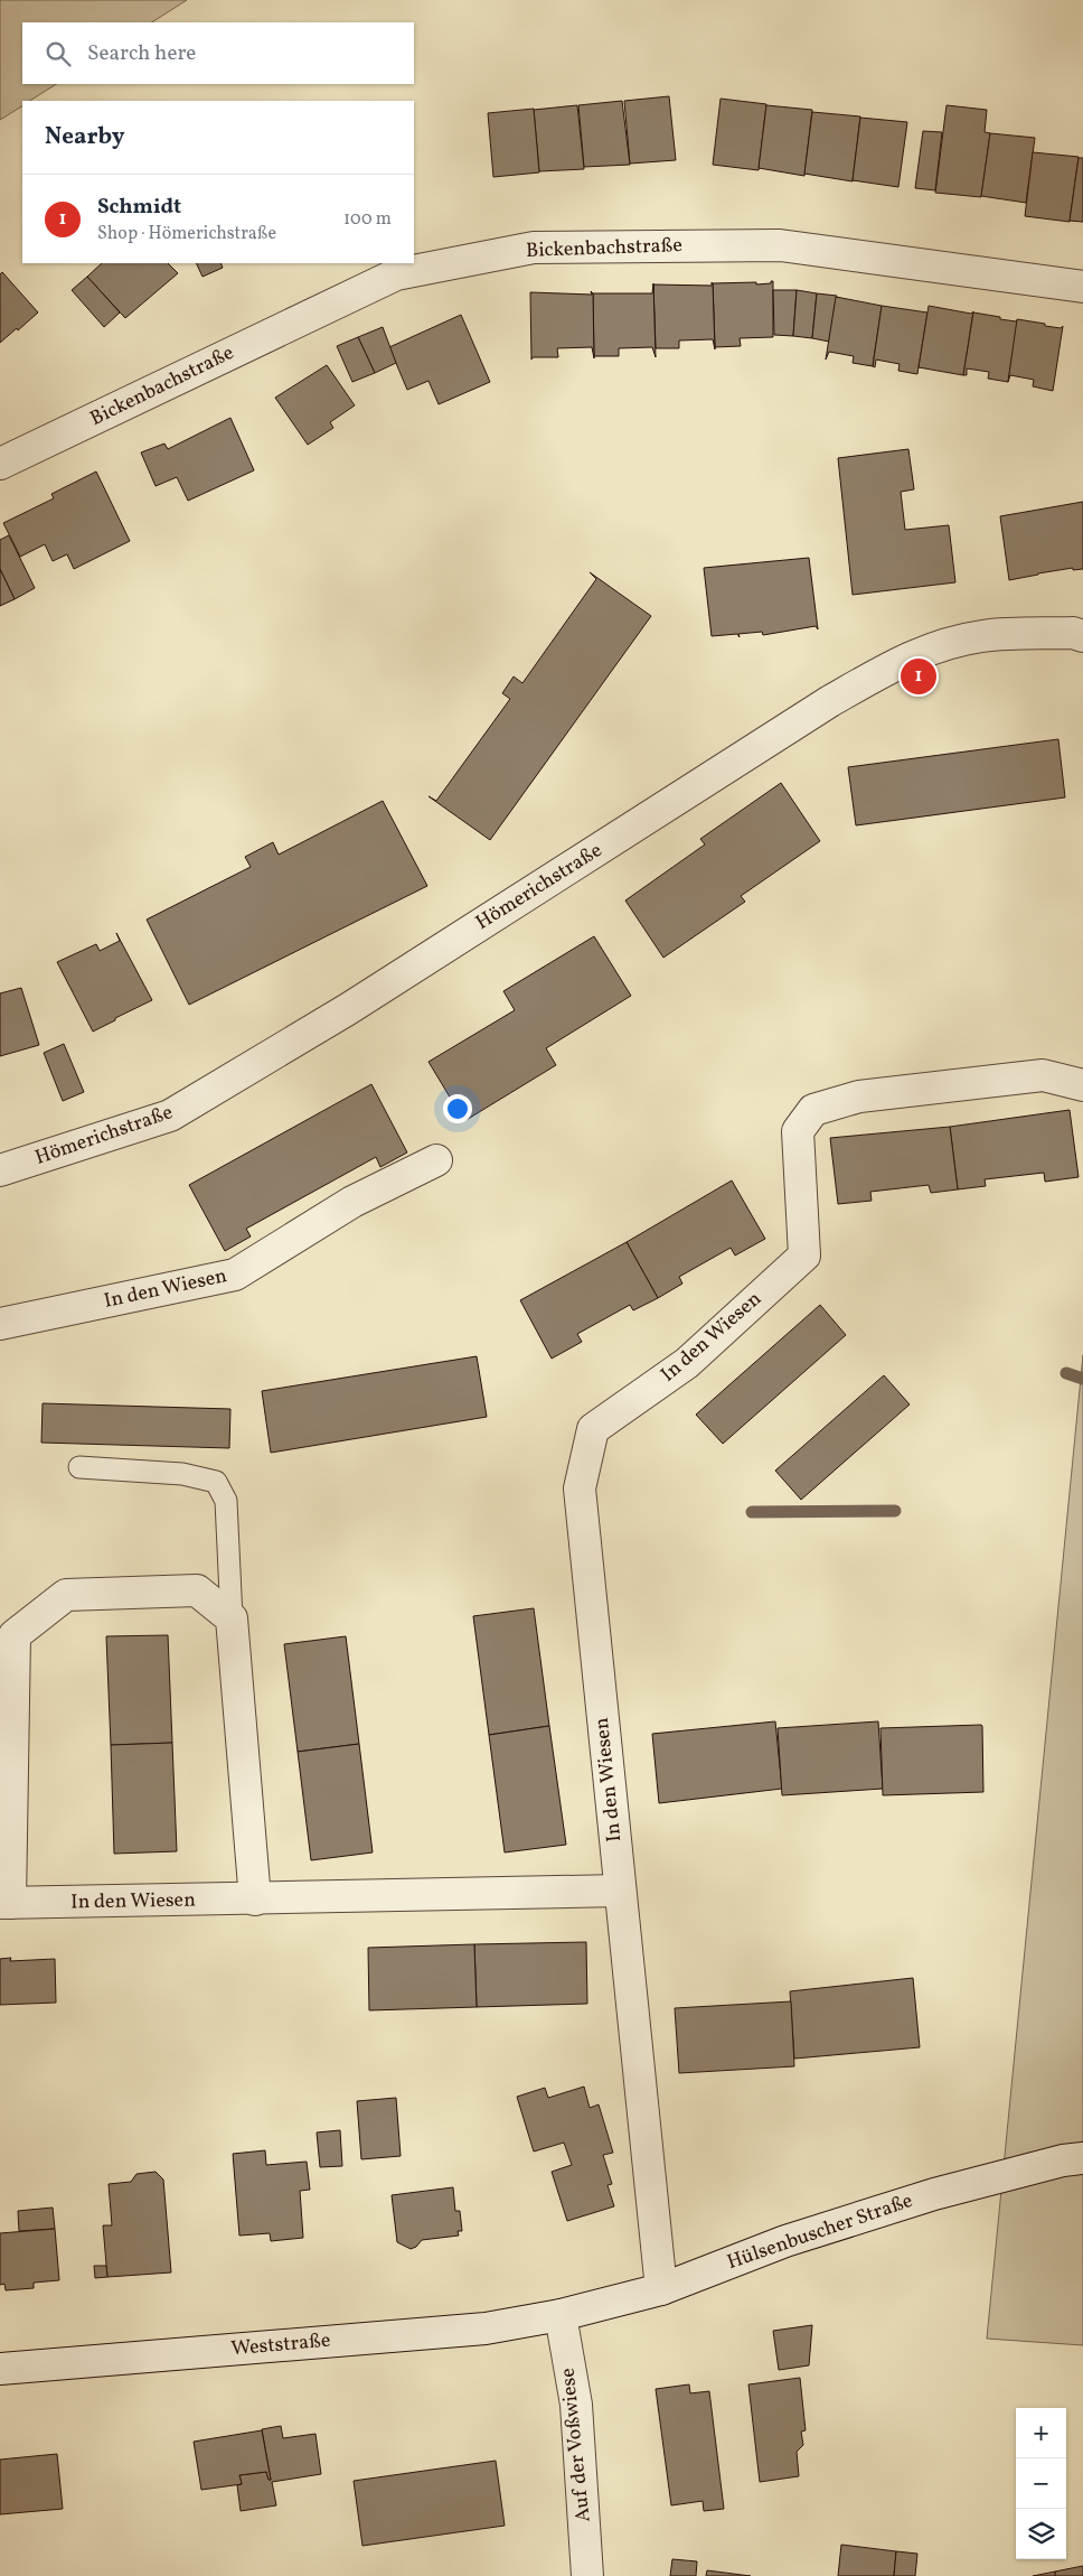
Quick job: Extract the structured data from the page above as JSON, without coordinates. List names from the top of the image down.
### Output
{
  "streets": {
    "street": [
      "Bickenbachstraße",
      "Hömerichstraße",
      "In den Wiesen",
      "Hülsenbuscher Straße",
      "Weststraße",
      "Auf der Voßwiese"
    ]
  },
  "crossings": [
    ["In den Wiesen", "Hülsenbuscher Straße"],
    ["Hülsenbuscher Straße", "Weststraße"],
    ["Hülsenbuscher Straße", "Auf der Voßwiese"],
    ["Weststraße", "Auf der Voßwiese"]
  ],
  "page": {
    "search": "Search here",
    "heading": "Nearby",
    "list": [
      {
        "mark": "1",
        "name": "Schmidt",
        "note": "Shop · Hömerichstraße",
        "value": "100 m"
      }
    ],
    "pins": "1",
    "map_buttons": ["+", "−"]
  }
}
